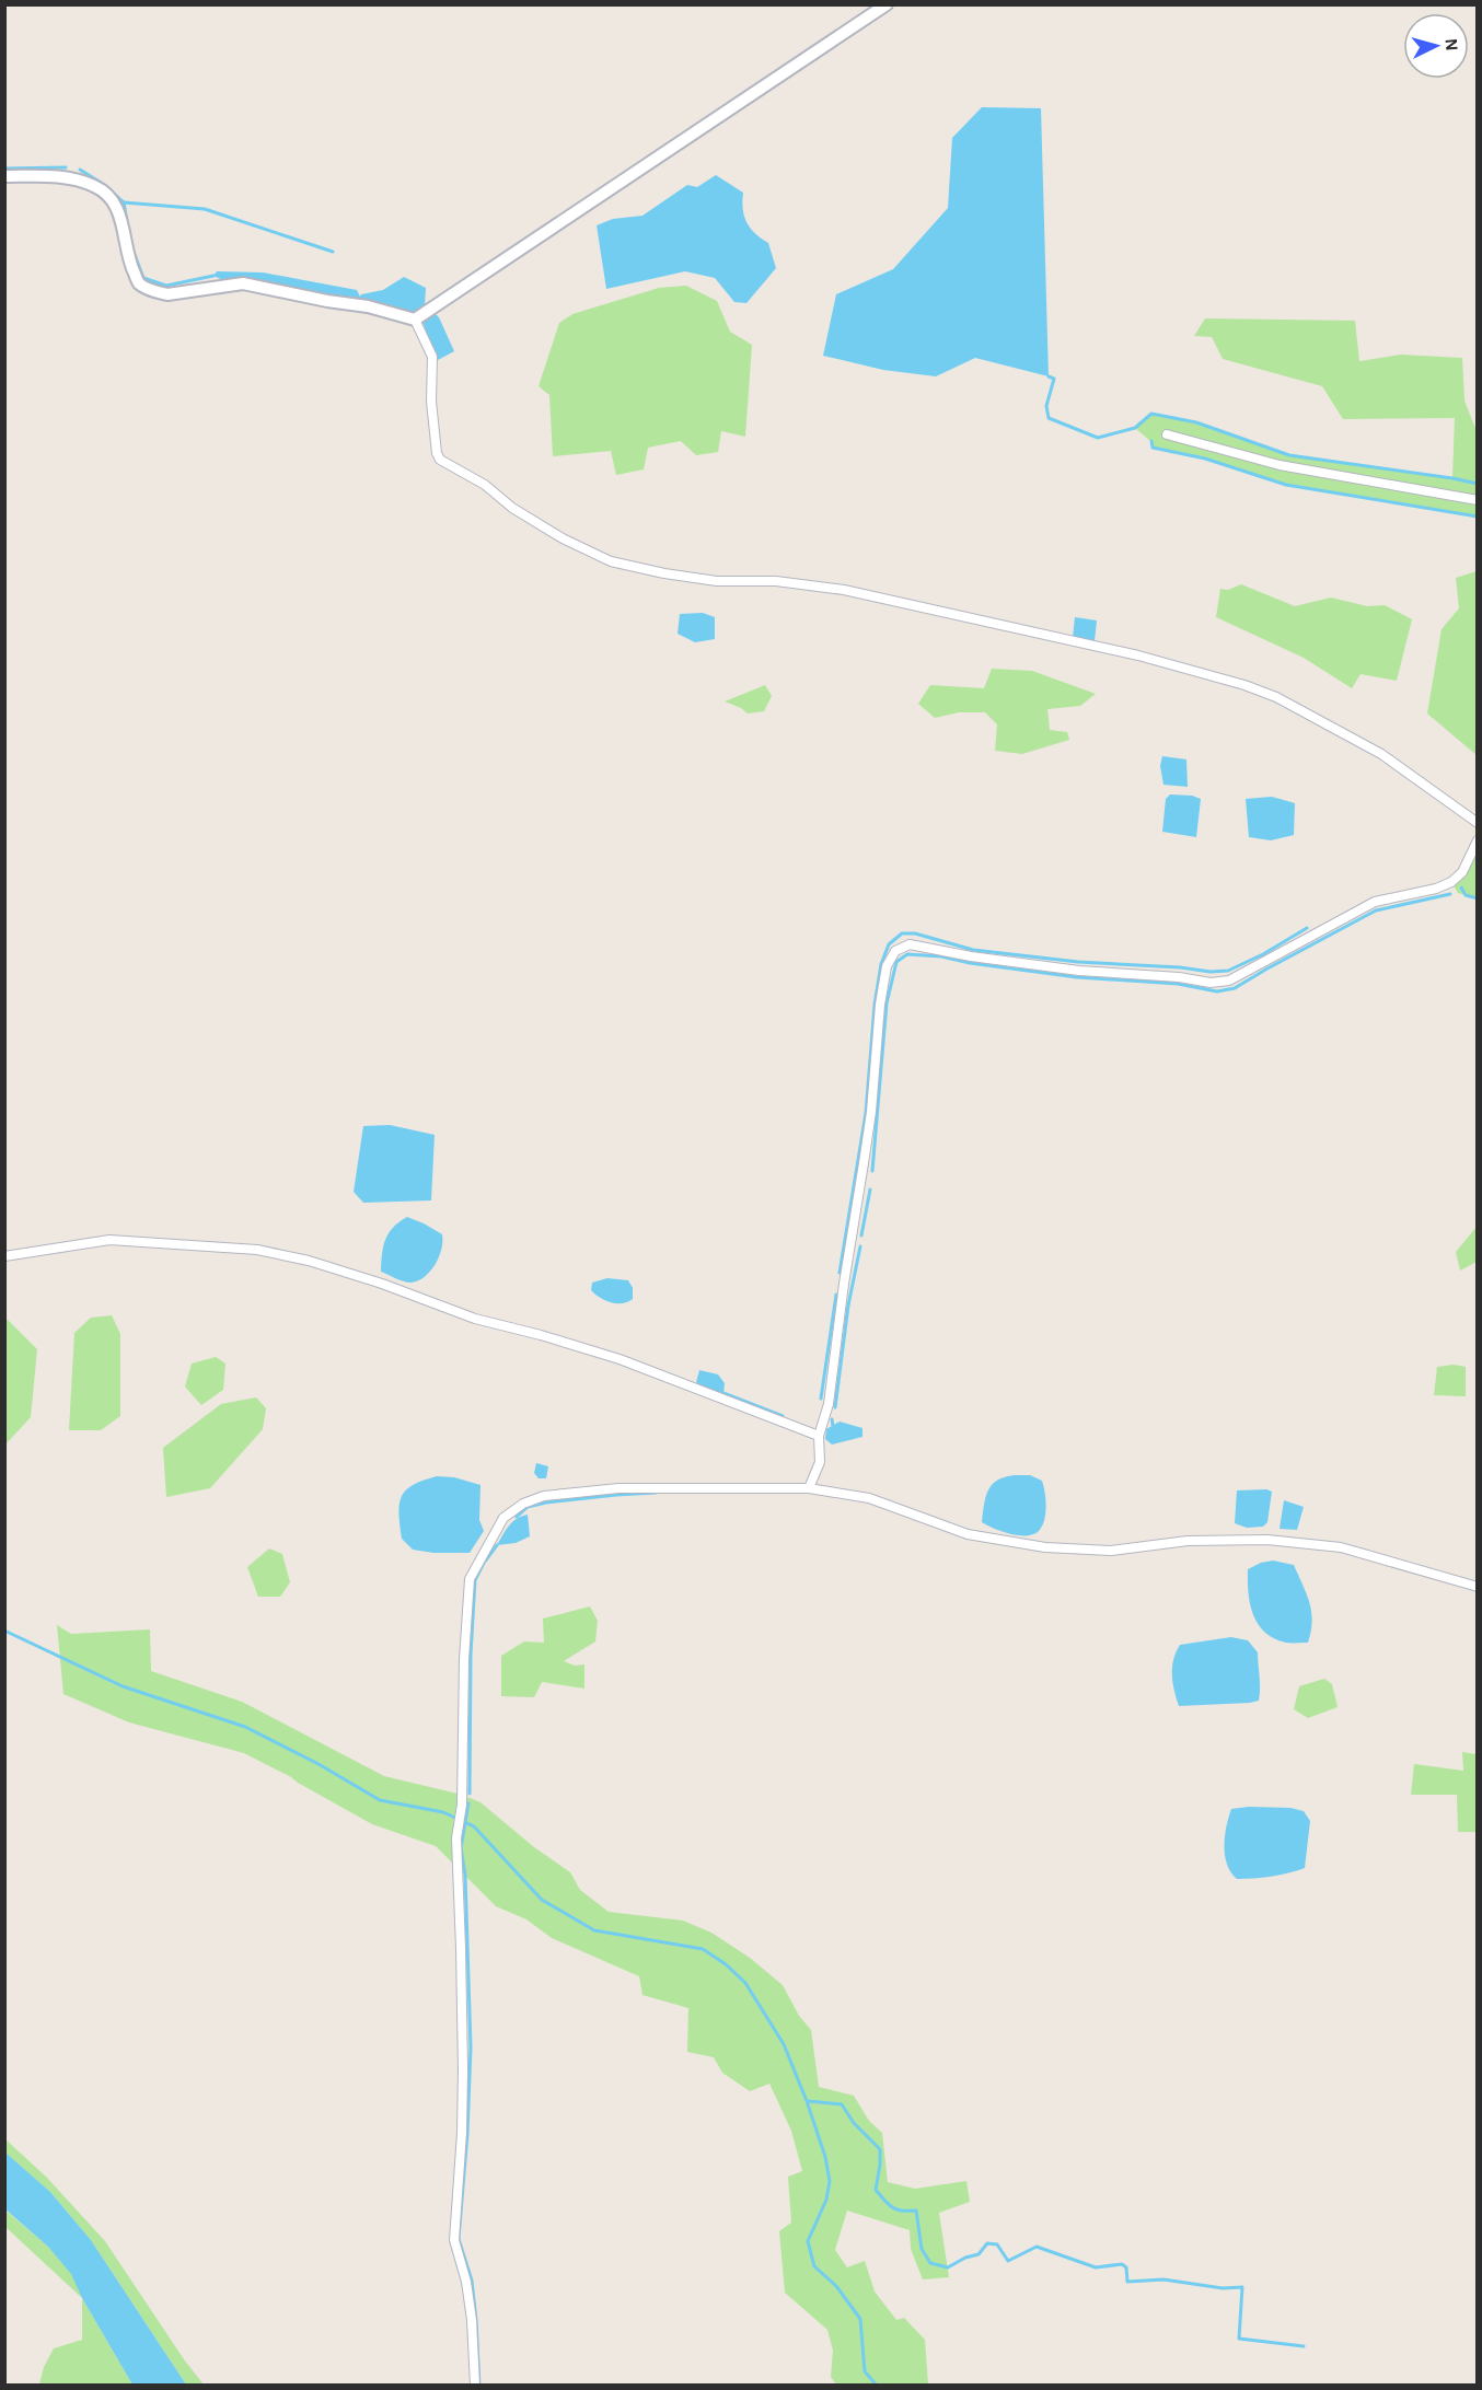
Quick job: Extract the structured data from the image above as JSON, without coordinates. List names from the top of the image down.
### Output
{
  "north": "right"
}
